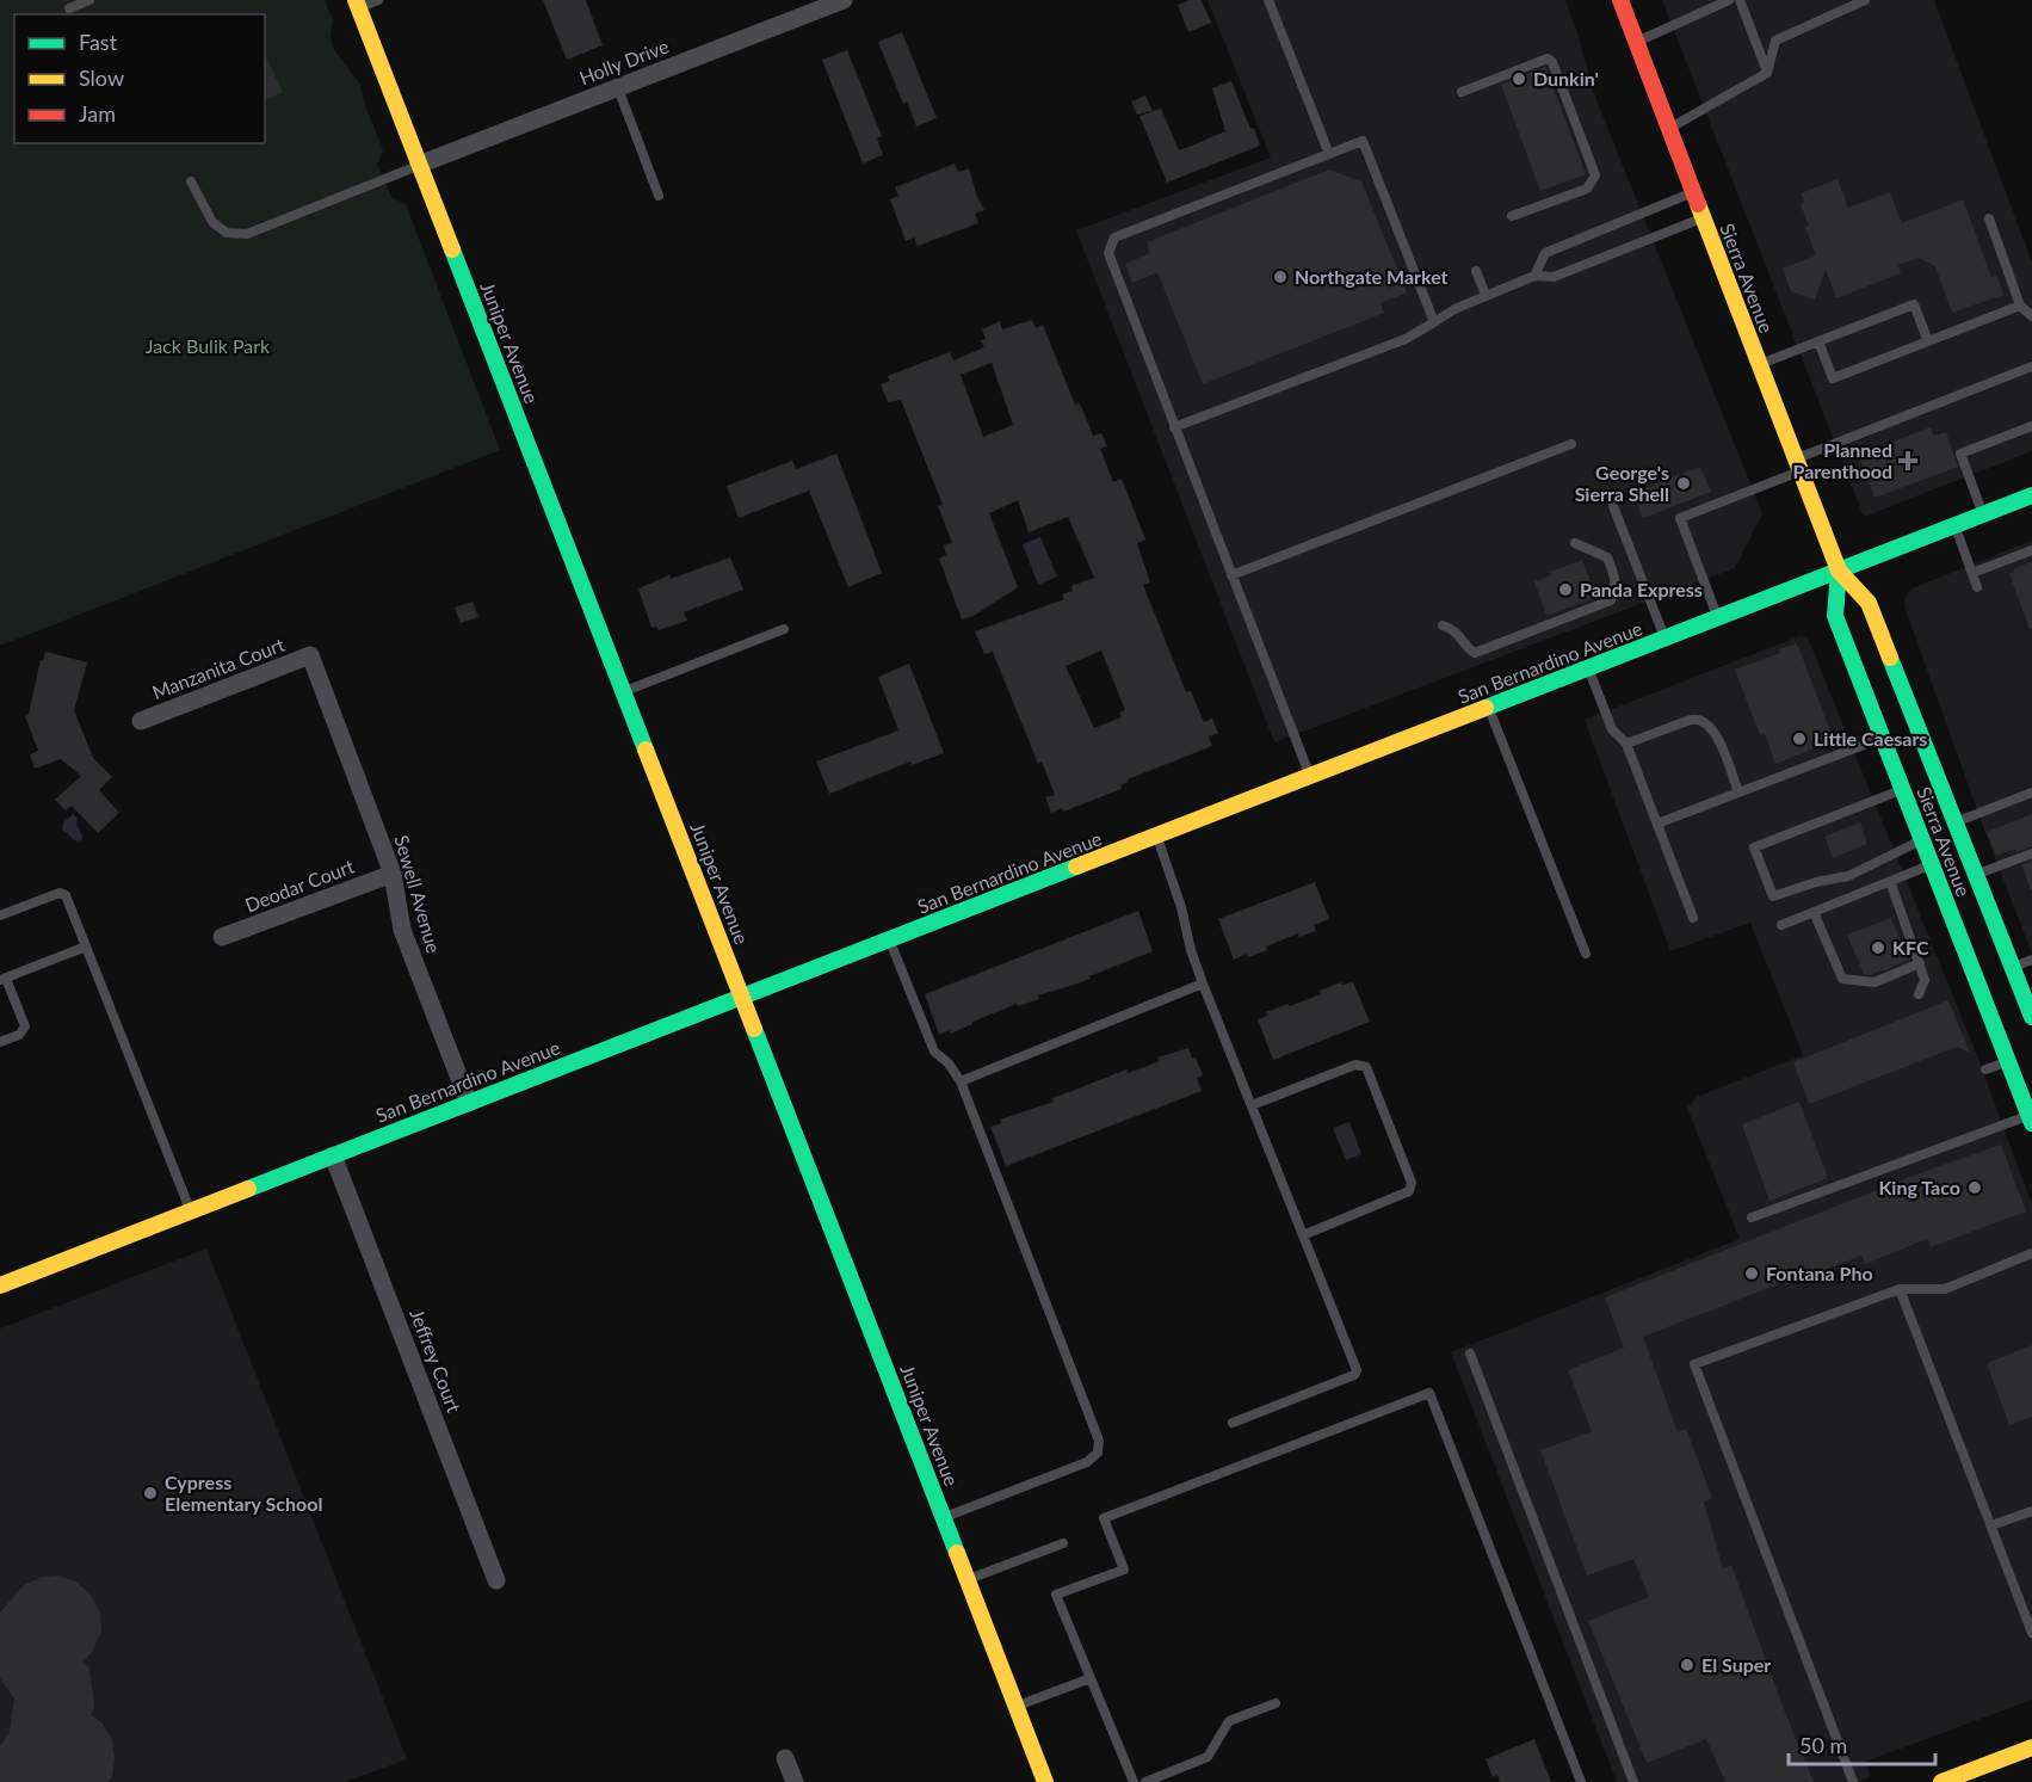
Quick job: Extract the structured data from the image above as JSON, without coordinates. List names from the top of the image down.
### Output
{
  "streets": {
    "main road": ["Sierra Avenue", "Juniper Avenue", "San Bernardino Avenue"],
    "street": [
      "Holly Drive",
      "Manzanita Court",
      "Deodar Court",
      "Sewell Avenue",
      "Jeffrey Court"
    ]
  },
  "crossings": [
    ["Holly Drive", "Juniper Avenue"],
    ["Sierra Avenue", "San Bernardino Avenue"],
    ["Juniper Avenue", "San Bernardino Avenue"],
    ["San Bernardino Avenue", "Sewell Avenue"],
    ["San Bernardino Avenue", "Jeffrey Court"],
    ["Manzanita Court", "Sewell Avenue"],
    ["Deodar Court", "Sewell Avenue"]
  ],
  "parks": ["Jack Bulik Park"],
  "places": {
    "other": [
      "Dunkin'",
      "Northgate Market",
      "George's Sierra Shell",
      "Panda Express",
      "Little Caesars",
      "KFC",
      "King Taco",
      "Fontana Pho",
      "Cypress Elementary School",
      "El Super"
    ],
    "health": ["Planned Parenthood"]
  },
  "legend": ["Fast", "Slow", "Jam"],
  "scale_bar": "50 m"
}
